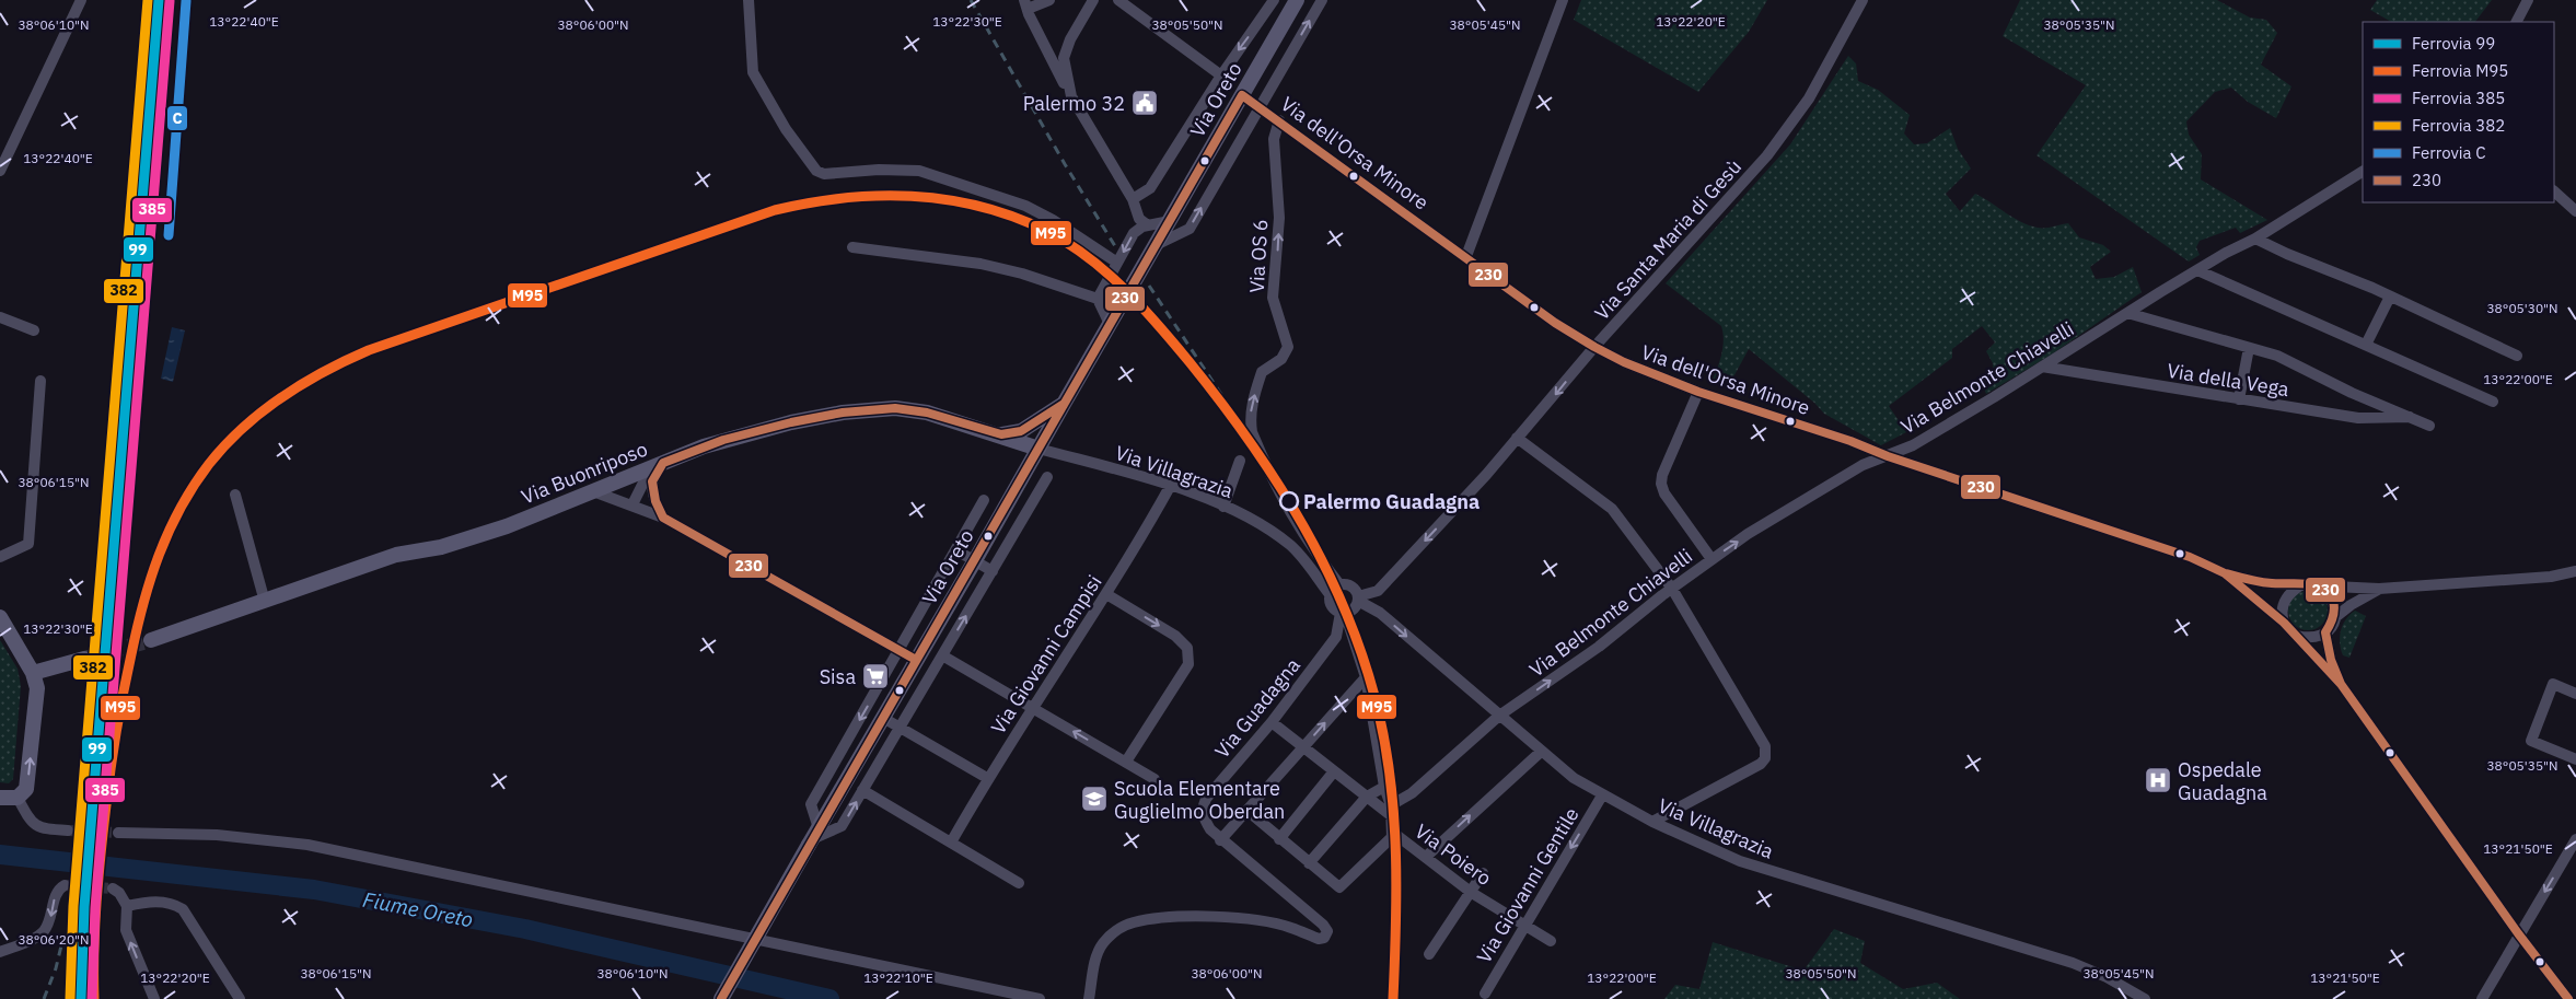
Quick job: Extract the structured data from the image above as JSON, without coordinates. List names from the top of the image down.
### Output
{
  "streets": {
    "street": [
      "Via Oreto",
      "Via dell'Orsa Minore",
      "Via Santa Maria di Gesù",
      "Via OS 6",
      "Via Belmonte Chiavelli",
      "Via della Vega",
      "Via Villagrazia",
      "Via Buonriposo",
      "Via Giovanni Campisi",
      "Via Guadagna",
      "Via Poiero",
      "Via Giovanni Gentile"
    ]
  },
  "crossings": [
    ["Via Oreto", "Via dell'Orsa Minore"],
    ["Via Oreto", "Via Villagrazia"],
    ["Via Oreto", "Via Buonriposo"],
    ["Via dell'Orsa Minore", "Via Santa Maria di Gesù"],
    ["Via dell'Orsa Minore", "Via OS 6"],
    ["Via dell'Orsa Minore", "Via Belmonte Chiavelli"],
    ["Via Santa Maria di Gesù", "Via OS 6"],
    ["Via Santa Maria di Gesù", "Via Villagrazia"],
    ["Via Santa Maria di Gesù", "Via Guadagna"],
    ["Via OS 6", "Via Villagrazia"],
    ["Via OS 6", "Via Guadagna"],
    ["Via Belmonte Chiavelli", "Via della Vega"],
    ["Via Belmonte Chiavelli", "Via Villagrazia"],
    ["Via Villagrazia", "Via Buonriposo"],
    ["Via Villagrazia", "Via Giovanni Campisi"],
    ["Via Villagrazia", "Via Guadagna"],
    ["Via Villagrazia", "Via Giovanni Gentile"],
    ["Via Poiero", "Via Giovanni Gentile"]
  ],
  "one_way": ["Via Santa Maria di Gesù", "Via OS 6", "Via Belmonte Chiavelli"],
  "water": ["Fiume Oreto"],
  "places": {
    "public building": ["Palermo 32"],
    "other": ["Palermo Guadagna"],
    "supermarket": ["Sisa"],
    "hospital": ["Ospedale Guadagna"],
    "school or university": ["Scuola Elementare Guglielmo Oberdan"]
  },
  "lines": [
    "rail line 99",
    "rail line 382",
    "rail line 385",
    "rail line C",
    "transit line 230",
    "rail line M95"
  ],
  "legend": [
    "Ferrovia 99",
    "Ferrovia M95",
    "Ferrovia 385",
    "Ferrovia 382",
    "Ferrovia C",
    "230"
  ],
  "coordinates": [
    "13°22'40\"E",
    "13°22'30\"E",
    "13°22'20\"E",
    "38°06'10\"N",
    "38°06'00\"N",
    "38°05'50\"N",
    "38°05'45\"N",
    "38°05'35\"N",
    "38°05'30\"N",
    "13°22'00\"E",
    "38°06'15\"N",
    "13°21'50\"E",
    "38°06'20\"N",
    "13°22'10\"E"
  ]
}
